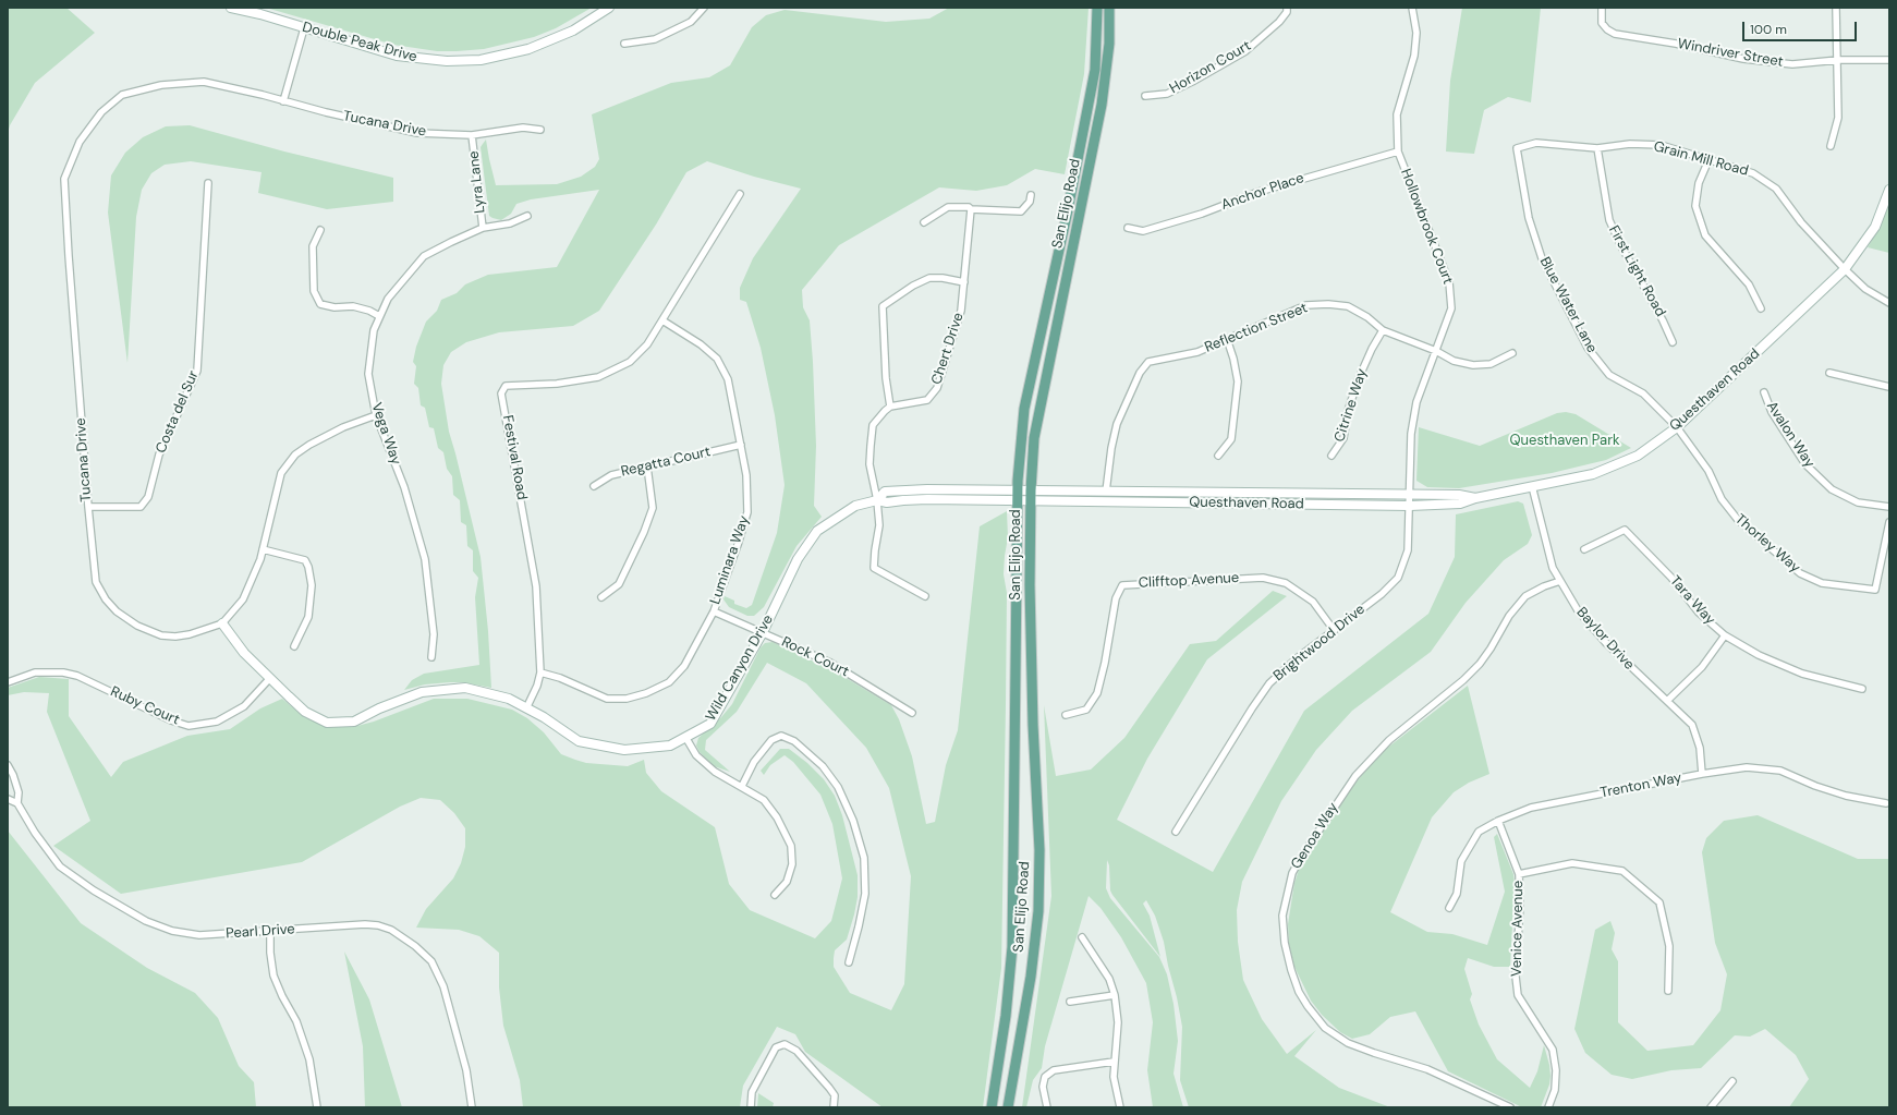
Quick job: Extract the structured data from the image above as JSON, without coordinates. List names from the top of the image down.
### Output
{
  "streets": {
    "main road": ["San Elijo Road"],
    "street": [
      "Double Peak Drive",
      "Windriver Street",
      "Horizon Court",
      "Tucana Drive",
      "Grain Mill Road",
      "Lyra Lane",
      "Anchor Place",
      "Hollowbrook Court",
      "First Light Road",
      "Blue Water Lane",
      "Reflection Street",
      "Chert Drive",
      "Questhaven Road",
      "Citrine Way",
      "Costa del Sur",
      "Vega Way",
      "Avalon Way",
      "Festival Road",
      "Regatta Court",
      "Thorley Way",
      "Luminara Way",
      "Clifftop Avenue",
      "Tara Way",
      "Baylor Drive",
      "Brightwood Drive",
      "Rock Court",
      "Wild Canyon Drive",
      "Ruby Court",
      "Trenton Way",
      "Genoa Way",
      "Venice Avenue",
      "Pearl Drive"
    ]
  },
  "crossings": [
    ["Tucana Drive", "Lyra Lane"],
    ["Tucana Drive", "Costa del Sur"],
    ["Tucana Drive", "Wild Canyon Drive"],
    ["Grain Mill Road", "First Light Road"],
    ["Grain Mill Road", "Blue Water Lane"],
    ["Grain Mill Road", "Questhaven Road"],
    ["Lyra Lane", "Vega Way"],
    ["Anchor Place", "Hollowbrook Court"],
    ["San Elijo Road", "Questhaven Road"],
    ["San Elijo Road", "Wild Canyon Drive"],
    ["Hollowbrook Court", "Reflection Street"],
    ["Hollowbrook Court", "Questhaven Road"],
    ["Hollowbrook Court", "Brightwood Drive"],
    ["Blue Water Lane", "Questhaven Road"],
    ["Blue Water Lane", "Thorley Way"],
    ["Reflection Street", "Questhaven Road"],
    ["Reflection Street", "Citrine Way"],
    ["Questhaven Road", "Thorley Way"],
    ["Questhaven Road", "Baylor Drive"],
    ["Questhaven Road", "Brightwood Drive"],
    ["Questhaven Road", "Wild Canyon Drive"],
    ["Festival Road", "Luminara Way"],
    ["Festival Road", "Wild Canyon Drive"],
    ["Regatta Court", "Luminara Way"],
    ["Luminara Way", "Rock Court"],
    ["Clifftop Avenue", "Brightwood Drive"],
    ["Baylor Drive", "Trenton Way"],
    ["Baylor Drive", "Genoa Way"],
    ["Rock Court", "Wild Canyon Drive"],
    ["Wild Canyon Drive", "Ruby Court"],
    ["Trenton Way", "Venice Avenue"]
  ],
  "parks": ["Questhaven Park"],
  "scale_bar": "100 m"
}
